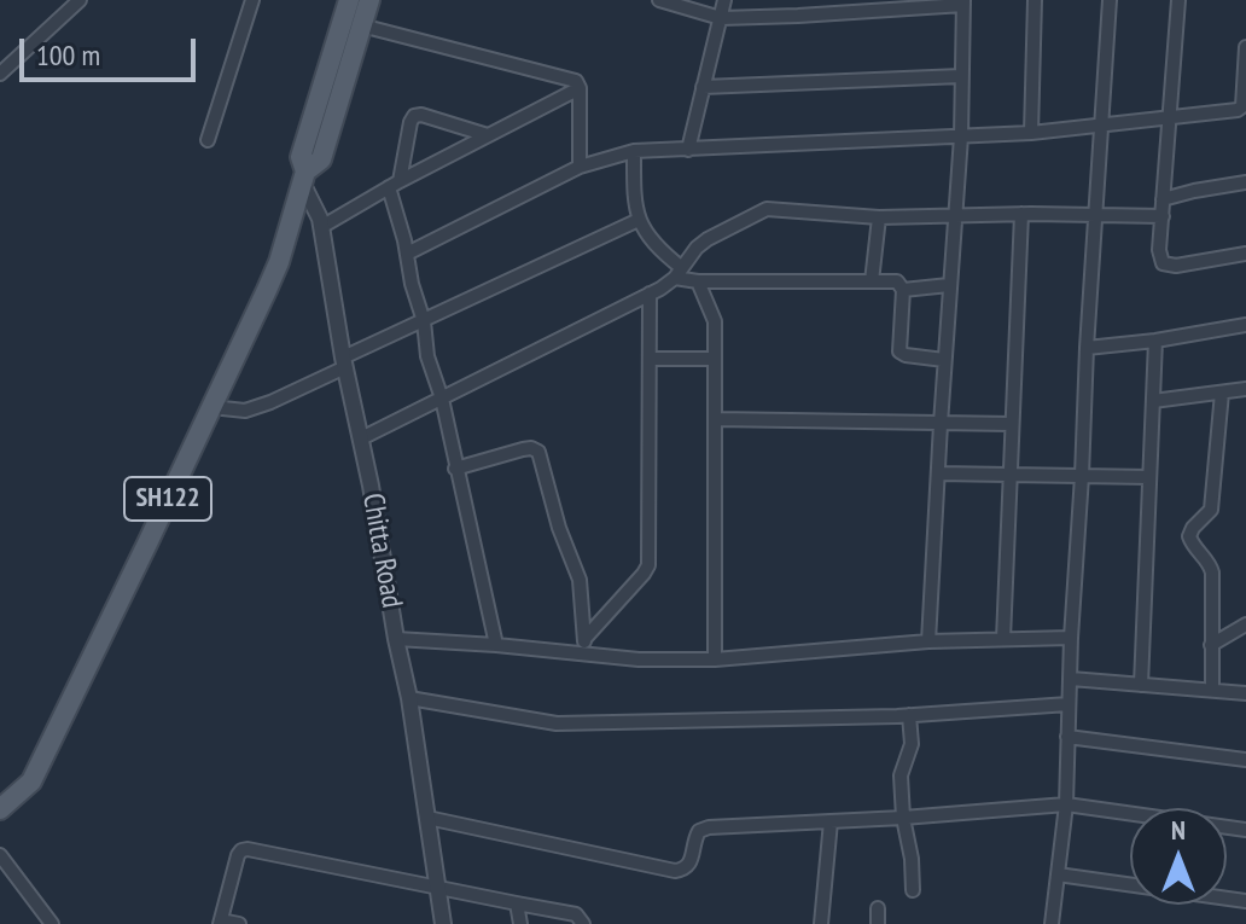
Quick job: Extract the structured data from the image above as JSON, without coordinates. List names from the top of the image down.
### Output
{
  "streets": {
    "main road": ["SH122"],
    "street": ["Chitta Road"]
  },
  "crossings": [
    ["SH122", "Chitta Road"]
  ],
  "scale_bar": "100 m",
  "north": "top"
}
